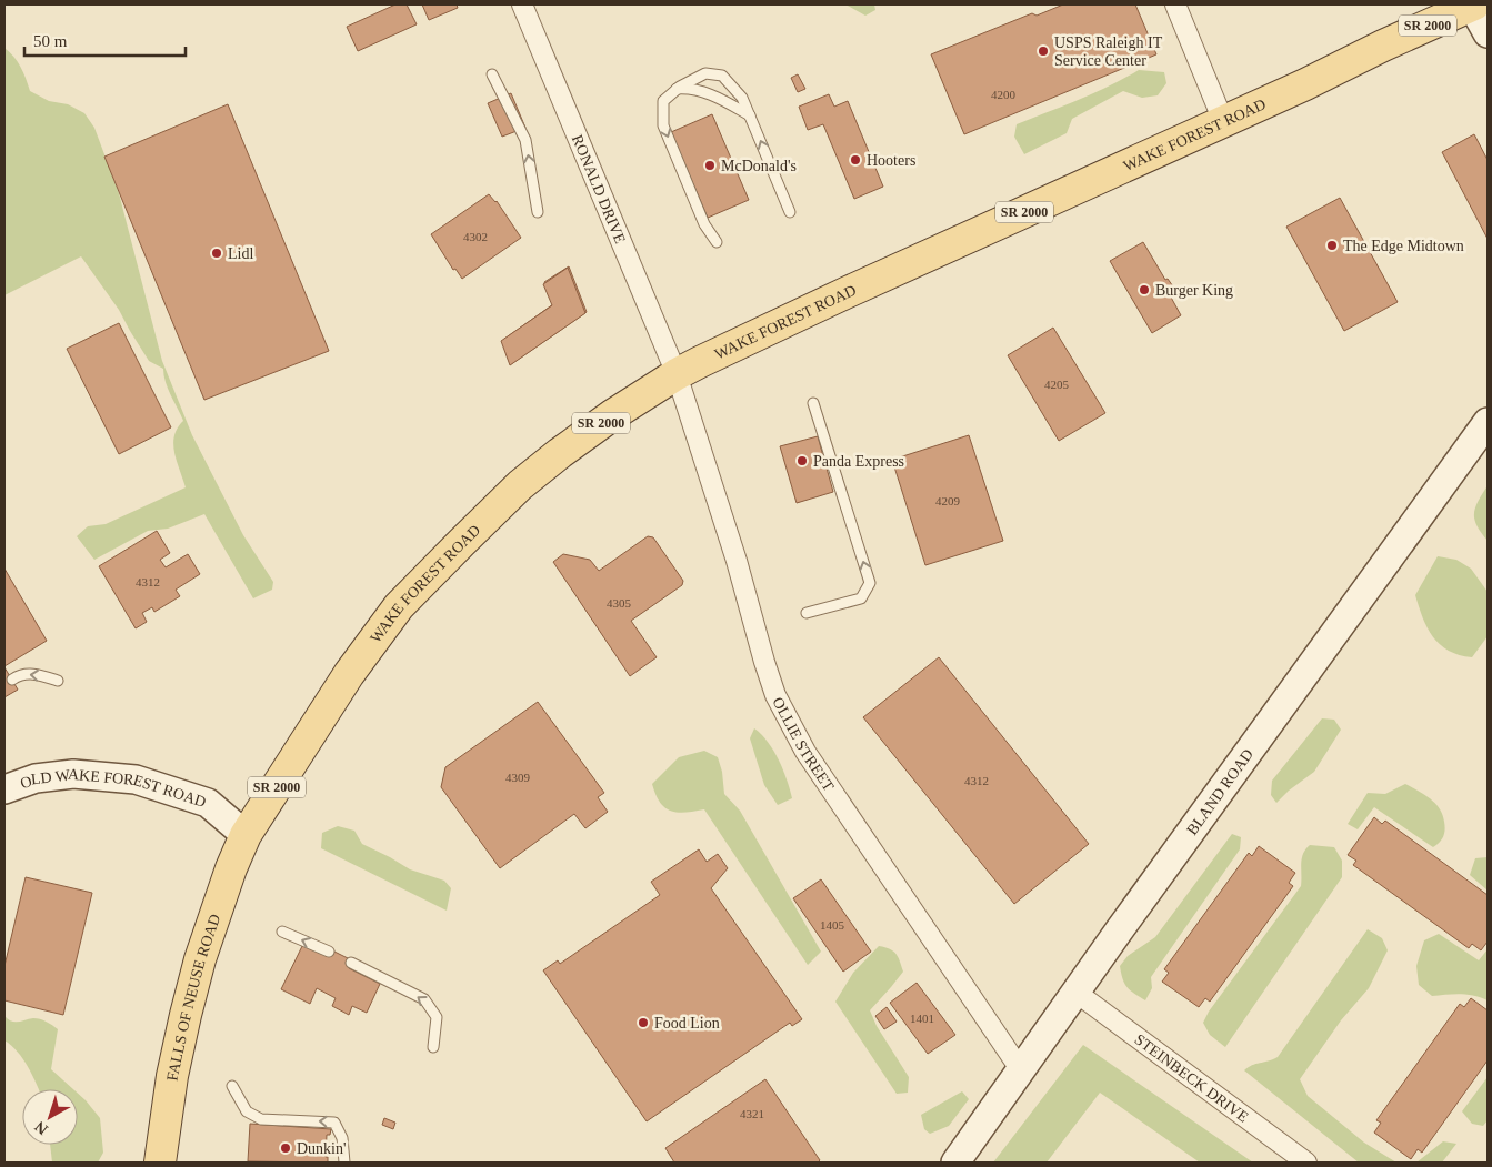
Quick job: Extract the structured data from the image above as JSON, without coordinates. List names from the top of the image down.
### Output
{
  "streets": {
    "main road": ["SR 2000", "WAKE FOREST ROAD", "FALLS OF NEUSE ROAD"],
    "street": [
      "RONALD DRIVE",
      "OLLIE STREET",
      "BLAND ROAD",
      "OLD WAKE FOREST ROAD",
      "STEINBECK DRIVE"
    ]
  },
  "crossings": [
    ["WAKE FOREST ROAD", "RONALD DRIVE"],
    ["WAKE FOREST ROAD", "OLLIE STREET"],
    ["WAKE FOREST ROAD", "OLD WAKE FOREST ROAD"],
    ["WAKE FOREST ROAD", "FALLS OF NEUSE ROAD"],
    ["RONALD DRIVE", "OLLIE STREET"],
    ["OLLIE STREET", "BLAND ROAD"],
    ["BLAND ROAD", "STEINBECK DRIVE"],
    ["OLD WAKE FOREST ROAD", "FALLS OF NEUSE ROAD"]
  ],
  "places": [
    "USPS Raleigh IT Service Center",
    "Hooters",
    "McDonald's",
    "The Edge Midtown",
    "Lidl",
    "Burger King",
    "Panda Express",
    "Food Lion",
    "Dunkin'"
  ],
  "house_numbers": [
    "4200",
    "4302",
    "4205",
    "4209",
    "4312",
    "4305",
    "4309",
    "4312",
    "1405",
    "1401",
    "4321"
  ],
  "scale_bar": "50 m",
  "north": "bottom left"
}
